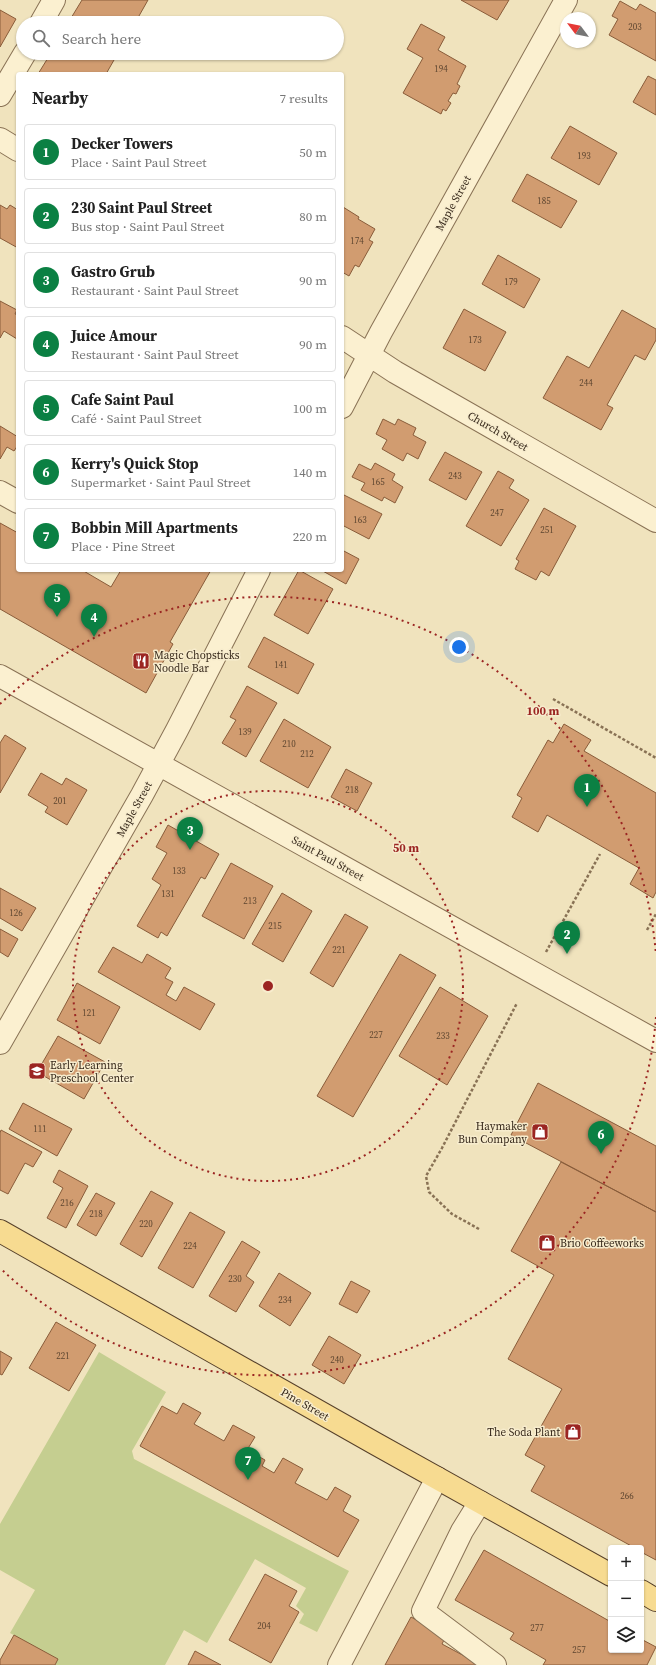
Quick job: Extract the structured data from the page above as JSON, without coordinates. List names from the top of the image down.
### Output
{
  "streets": {
    "main road": ["Pine Street"],
    "street": ["Maple Street", "Church Street", "Saint Paul Street"]
  },
  "crossings": [
    ["Maple Street", "Church Street"],
    ["Maple Street", "Saint Paul Street"]
  ],
  "places": {
    "restaurant": ["Magic Chopsticks Noodle Bar"],
    "school or university": ["Early Learning Preschool Center"],
    "shop": ["Haymaker Bun Company", "Brio Coffeeworks", "The Soda Plant"]
  },
  "house_numbers": [
    "203",
    "194",
    "193",
    "185",
    "174",
    "179",
    "173",
    "244",
    "243",
    "165",
    "247",
    "163",
    "251",
    "141",
    "139",
    "210",
    "212",
    "218",
    "201",
    "133",
    "131",
    "213",
    "126",
    "215",
    "221",
    "121",
    "227",
    "233",
    "111",
    "216",
    "218",
    "220",
    "224",
    "230",
    "234",
    "221",
    "240",
    "266",
    "204",
    "277",
    "257"
  ],
  "north": "top left",
  "page": {
    "search": "Search here",
    "heading": ["Nearby", "7 results"],
    "list": [
      {
        "mark": "1",
        "name": "Decker Towers",
        "note": "Place · Saint Paul Street",
        "value": "50 m"
      },
      {
        "mark": "2",
        "name": "230 Saint Paul Street",
        "note": "Bus stop · Saint Paul Street",
        "value": "80 m"
      },
      {
        "mark": "3",
        "name": "Gastro Grub",
        "note": "Restaurant · Saint Paul Street",
        "value": "90 m"
      },
      {
        "mark": "4",
        "name": "Juice Amour",
        "note": "Restaurant · Saint Paul Street",
        "value": "90 m"
      },
      {
        "mark": "5",
        "name": "Cafe Saint Paul",
        "note": "Café · Saint Paul Street",
        "value": "100 m"
      },
      {
        "mark": "6",
        "name": "Kerry's Quick Stop",
        "note": "Supermarket · Saint Paul Street",
        "value": "140 m"
      },
      {
        "mark": "7",
        "name": "Bobbin Mill Apartments",
        "note": "Place · Pine Street",
        "value": "220 m"
      }
    ],
    "pins": [
      "5",
      "4",
      "1",
      "3",
      "2",
      "6",
      "7"
    ],
    "map_buttons": ["+", "−"]
  },
  "rings": ["100 m", "50 m"]
}
